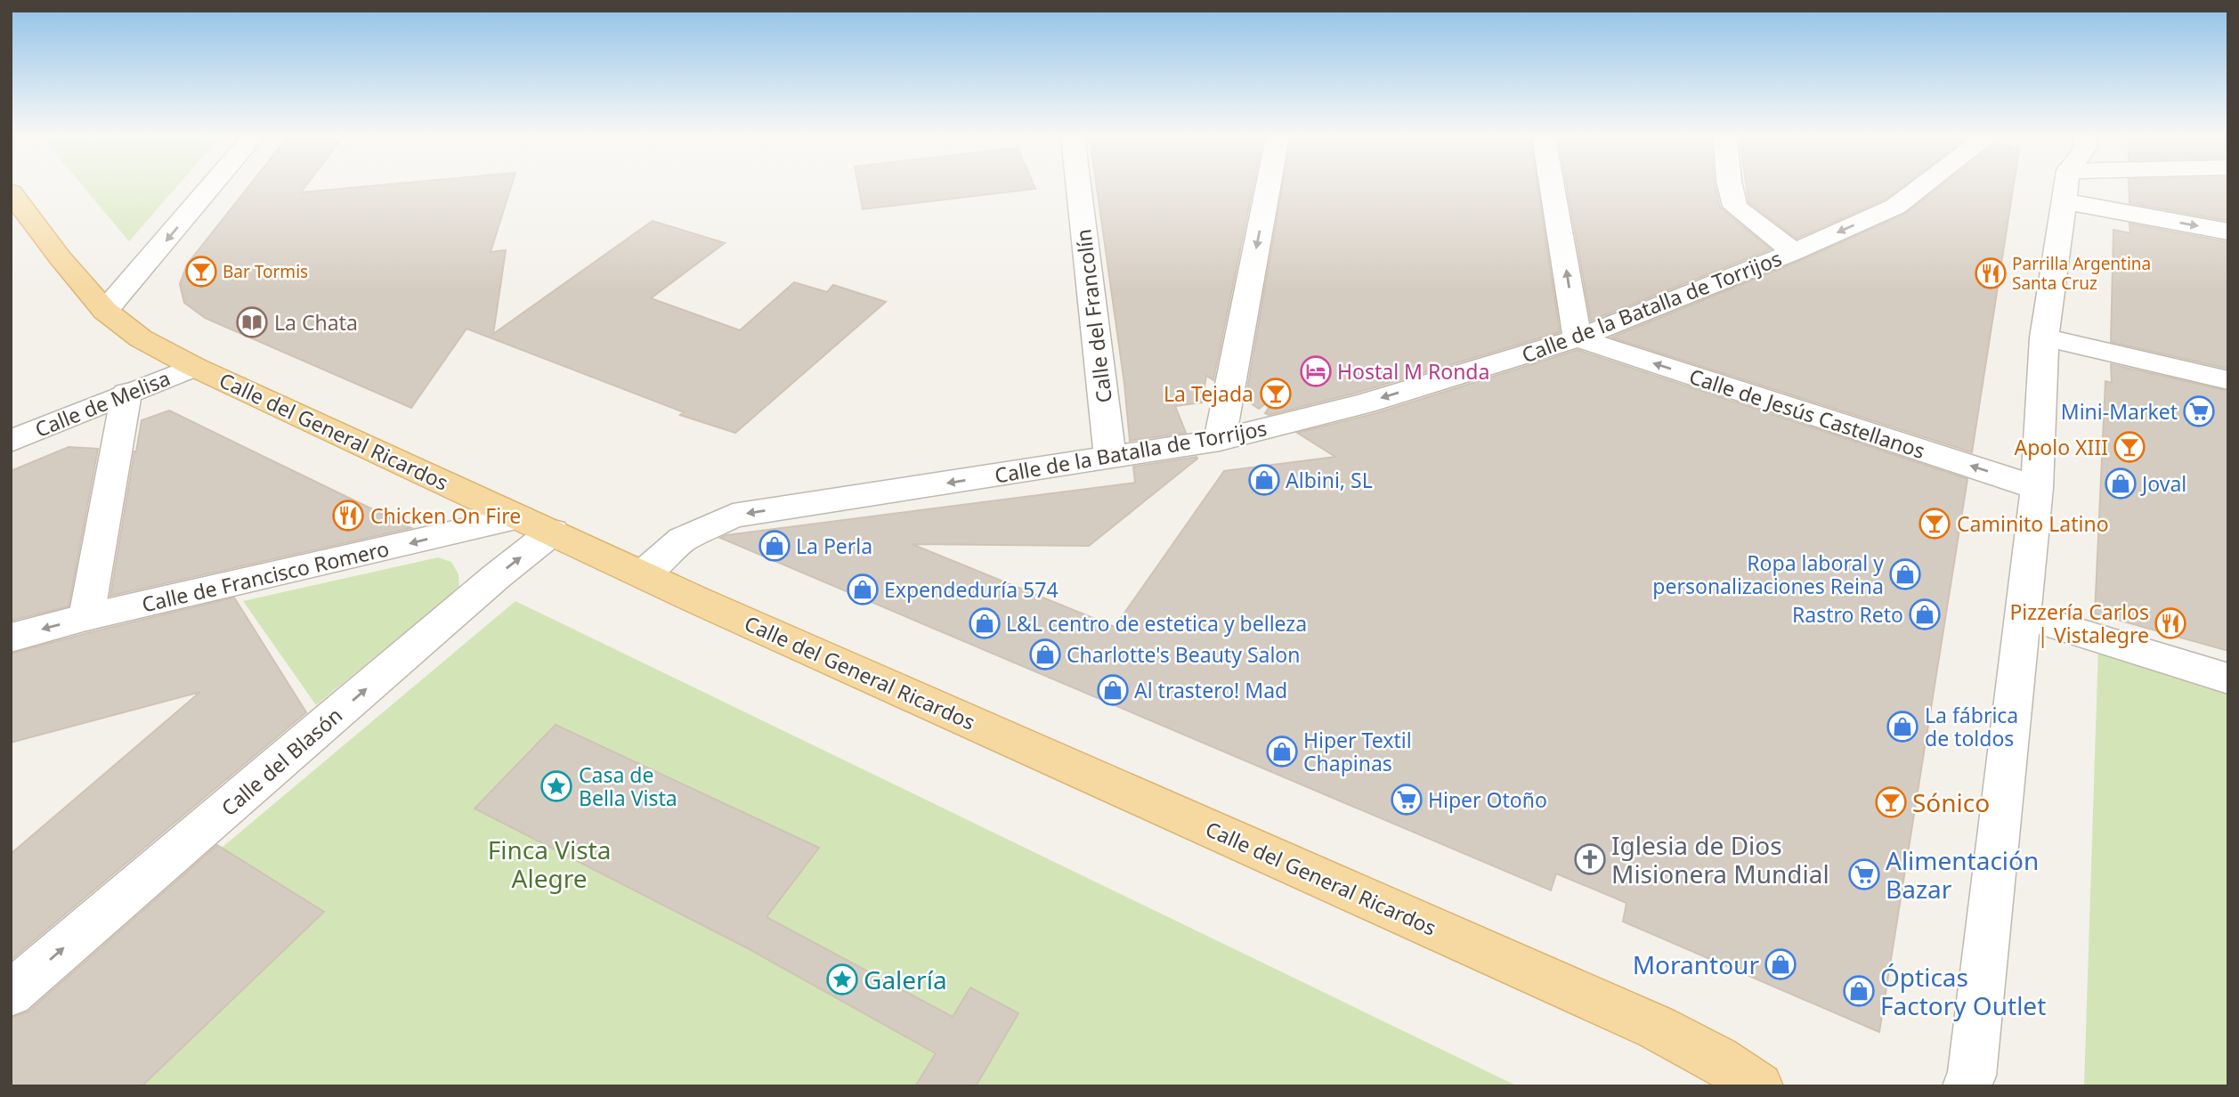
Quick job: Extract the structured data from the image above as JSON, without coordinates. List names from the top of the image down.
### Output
{
  "streets": {
    "main road": ["Calle del General Ricardos"],
    "street": [
      "Calle de la Batalla de Torrijos",
      "Calle del Francolín",
      "Calle de Melisa",
      "Calle de Jesús Castellanos",
      "Calle de Francisco Romero",
      "Calle del Blasón"
    ]
  },
  "crossings": [
    ["Calle de la Batalla de Torrijos", "Calle del Francolín"],
    ["Calle de la Batalla de Torrijos", "Calle de Jesús Castellanos"],
    ["Calle de la Batalla de Torrijos", "Calle del General Ricardos"],
    ["Calle de Melisa", "Calle del General Ricardos"],
    ["Calle del General Ricardos", "Calle de Francisco Romero"],
    ["Calle del General Ricardos", "Calle del Blasón"],
    ["Calle de Francisco Romero", "Calle del Blasón"]
  ],
  "one_way": [
    "Calle de la Batalla de Torrijos",
    "Calle de Jesús Castellanos",
    "Calle de Francisco Romero",
    "Calle del Blasón"
  ],
  "parks": ["Finca Vista Alegre"],
  "places": {
    "bar": [
      "Bar Tormis",
      "La Tejada",
      "Apolo XIII",
      "Caminito Latino",
      "Sónico"
    ],
    "restaurant": ["Parrilla Argentina Santa Cruz", "Chicken On Fire", "Pizzería Carlos | Vistalegre"],
    "library": ["La Chata"],
    "hotel": ["Hostal M Ronda"],
    "supermarket": ["Mini-Market", "Hiper Otoño", "Alimentación Bazar"],
    "shop": [
      "Albini, SL",
      "Joval",
      "La Perla",
      "Ropa laboral y personalizaciones Reina",
      "Expendeduría 574",
      "Rastro Reto",
      "L&L centro de estetica y belleza",
      "Charlotte's Beauty Salon",
      "Al trastero! Mad",
      "La fábrica de toldos",
      "Hiper Textil Chapinas",
      "Morantour",
      "Ópticas Factory Outlet"
    ],
    "place": ["Casa de Bella Vista", "Galería"],
    "church": ["Iglesia de Dios Misionera Mundial"]
  }
}
